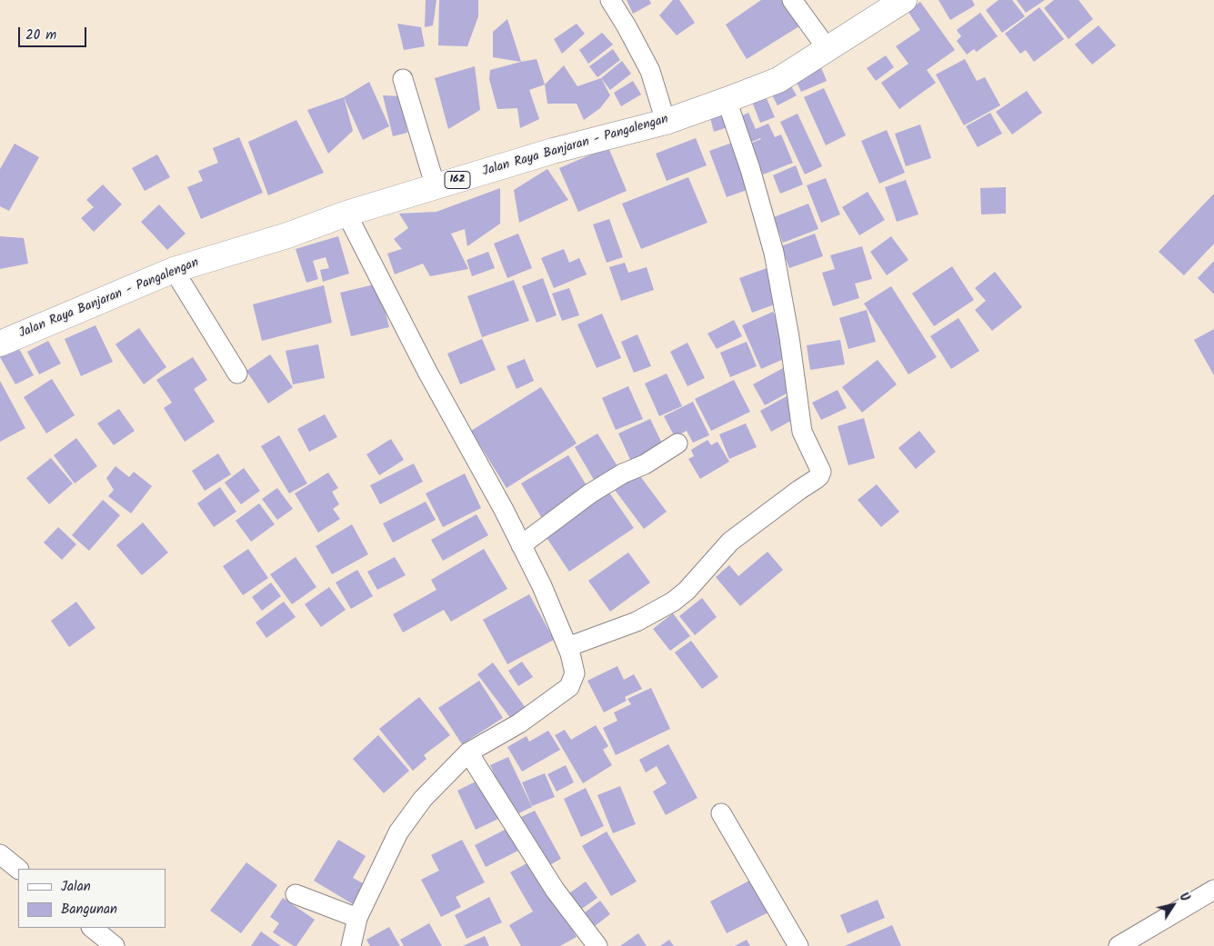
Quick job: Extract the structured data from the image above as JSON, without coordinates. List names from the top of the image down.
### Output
{
  "streets": {
    "main road": ["Jalan Raya Banjaran - Pangalengan", "162"]
  },
  "legend": ["Jalan", "Bangunan"],
  "scale_bar": "20 m",
  "north": "top right"
}
